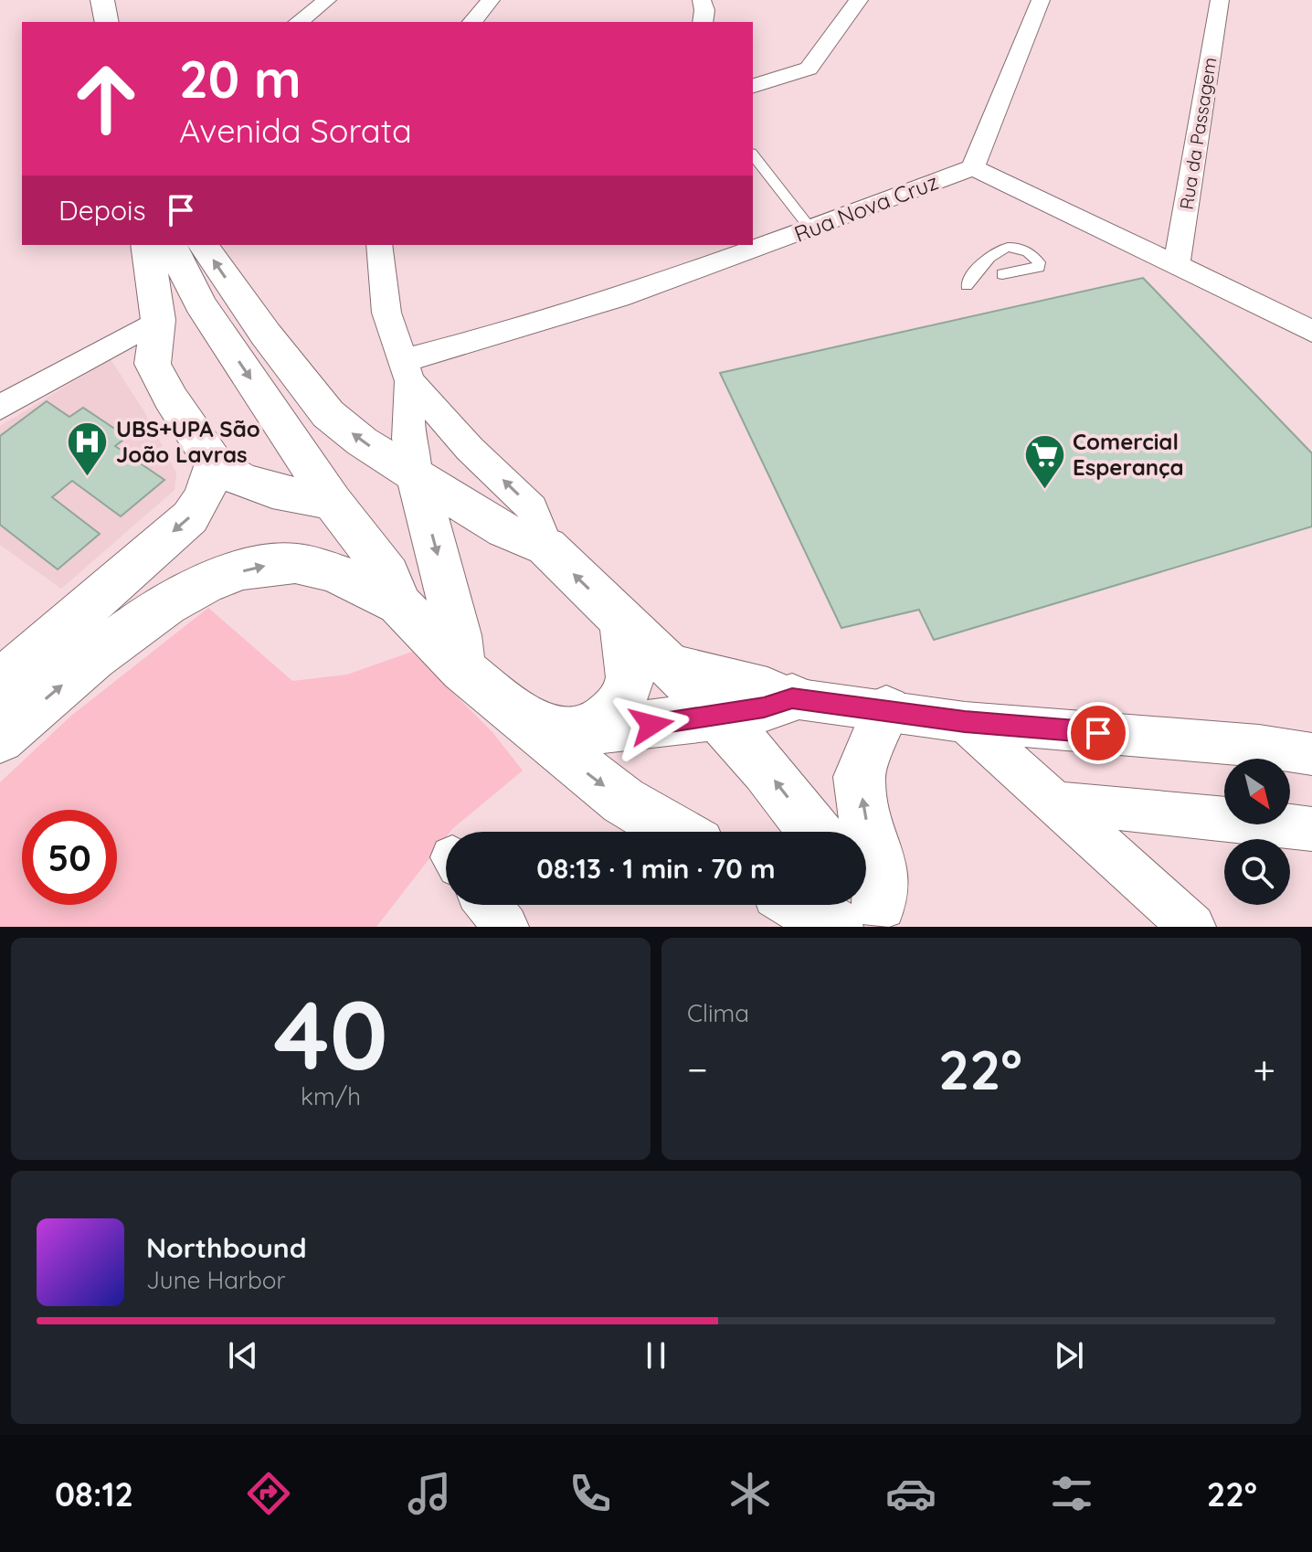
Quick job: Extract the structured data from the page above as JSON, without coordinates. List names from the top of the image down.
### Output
{
  "streets": {
    "street": ["Rua da Passagem", "Rua Nova Cruz"]
  },
  "places": {
    "hospital": ["UBS+UPA São João Lavras"],
    "supermarket": ["Comercial Esperança"]
  },
  "north": "bottom right",
  "page": {
    "turn": ["20 m", "Avenida Sorata"],
    "then": "Depois",
    "limit": "50",
    "trip": "08:13 · 1 min · 70 m",
    "tile": [
      ["40", "km/h"],
      "Clima"
    ],
    "heat": ["−", "22°", "+"],
    "song": ["Northbound", "June Harbor"],
    "tabs": ["08:12", "22°"]
  }
}
